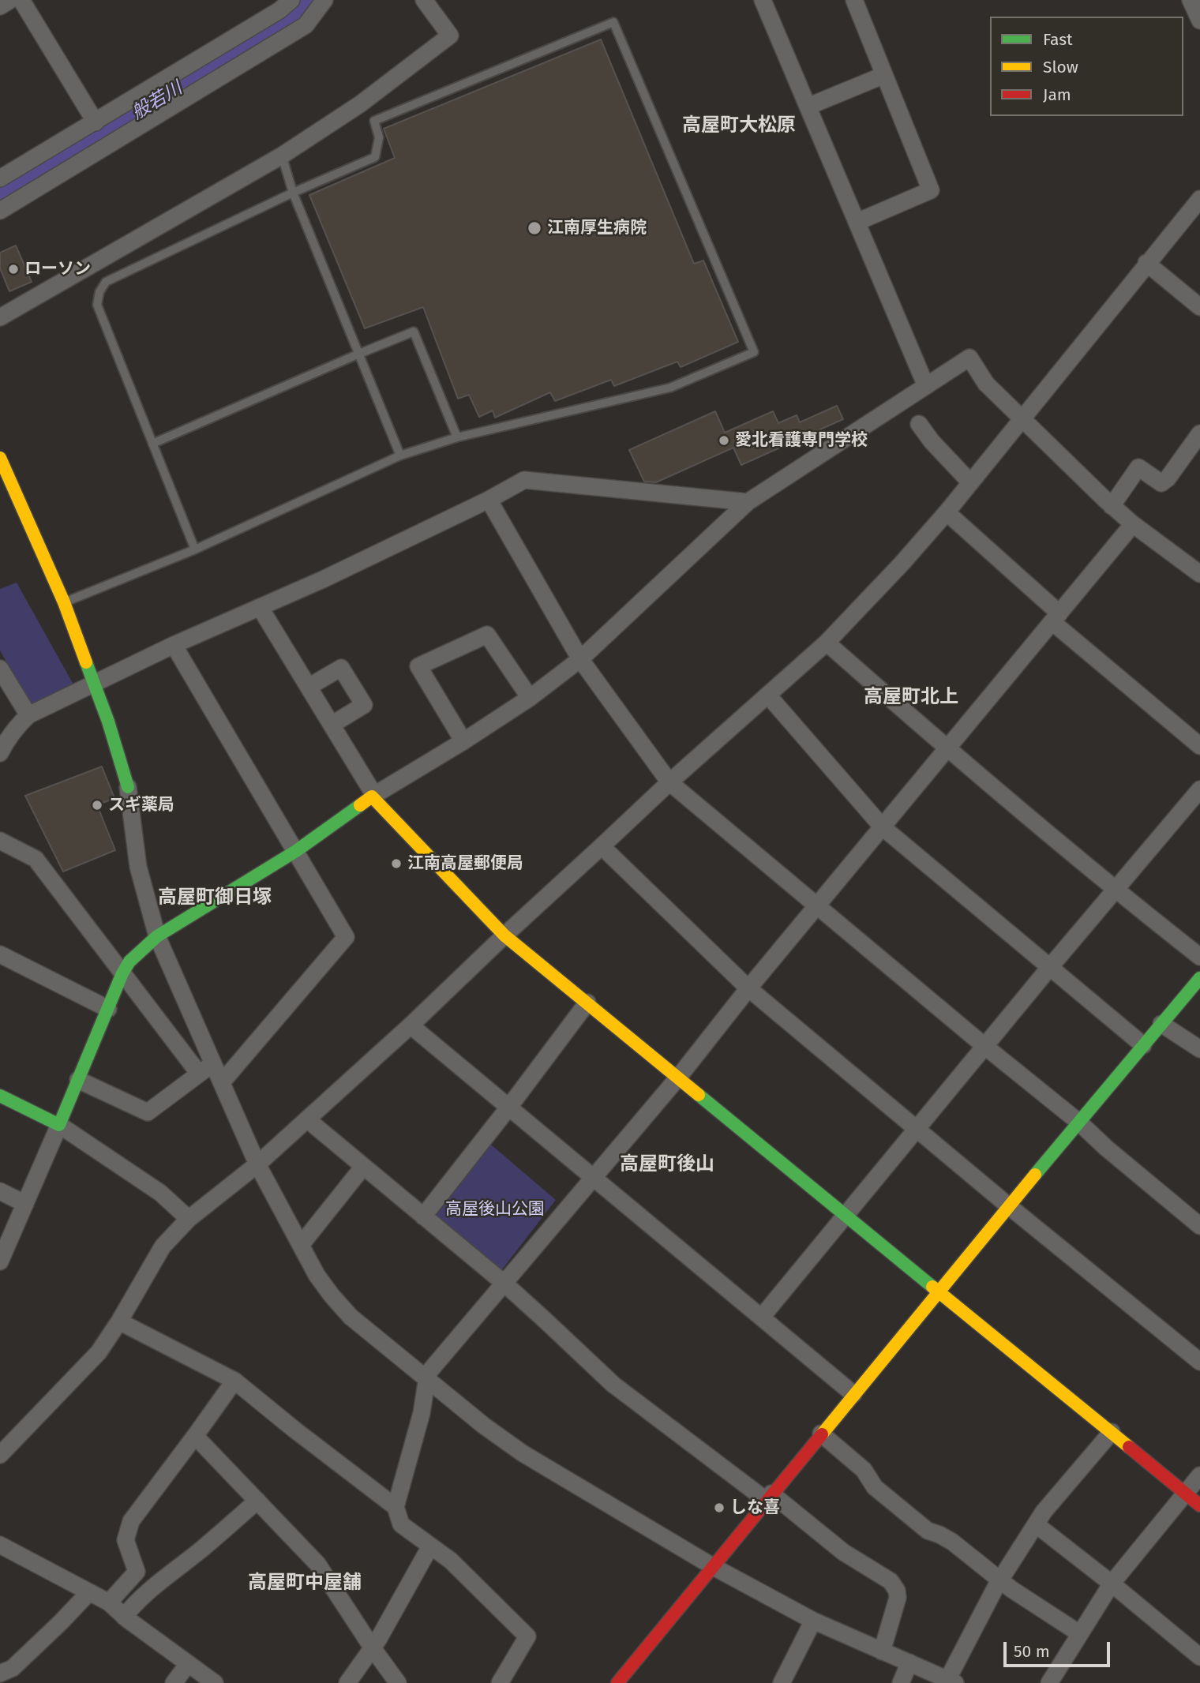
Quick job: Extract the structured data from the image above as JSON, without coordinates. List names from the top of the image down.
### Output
{
  "districts": [
    "高屋町大松原",
    "高屋町北上",
    "高屋町御日塚",
    "高屋町後山",
    "高屋町中屋舗"
  ],
  "water": ["般若川"],
  "parks": ["高屋後山公園"],
  "places": [
    "江南厚生病院",
    "ローソン",
    "愛北看護専門学校",
    "スギ薬局",
    "江南高屋郵便局",
    "しな喜"
  ],
  "legend": ["Fast", "Slow", "Jam"],
  "scale_bar": "50 m"
}
